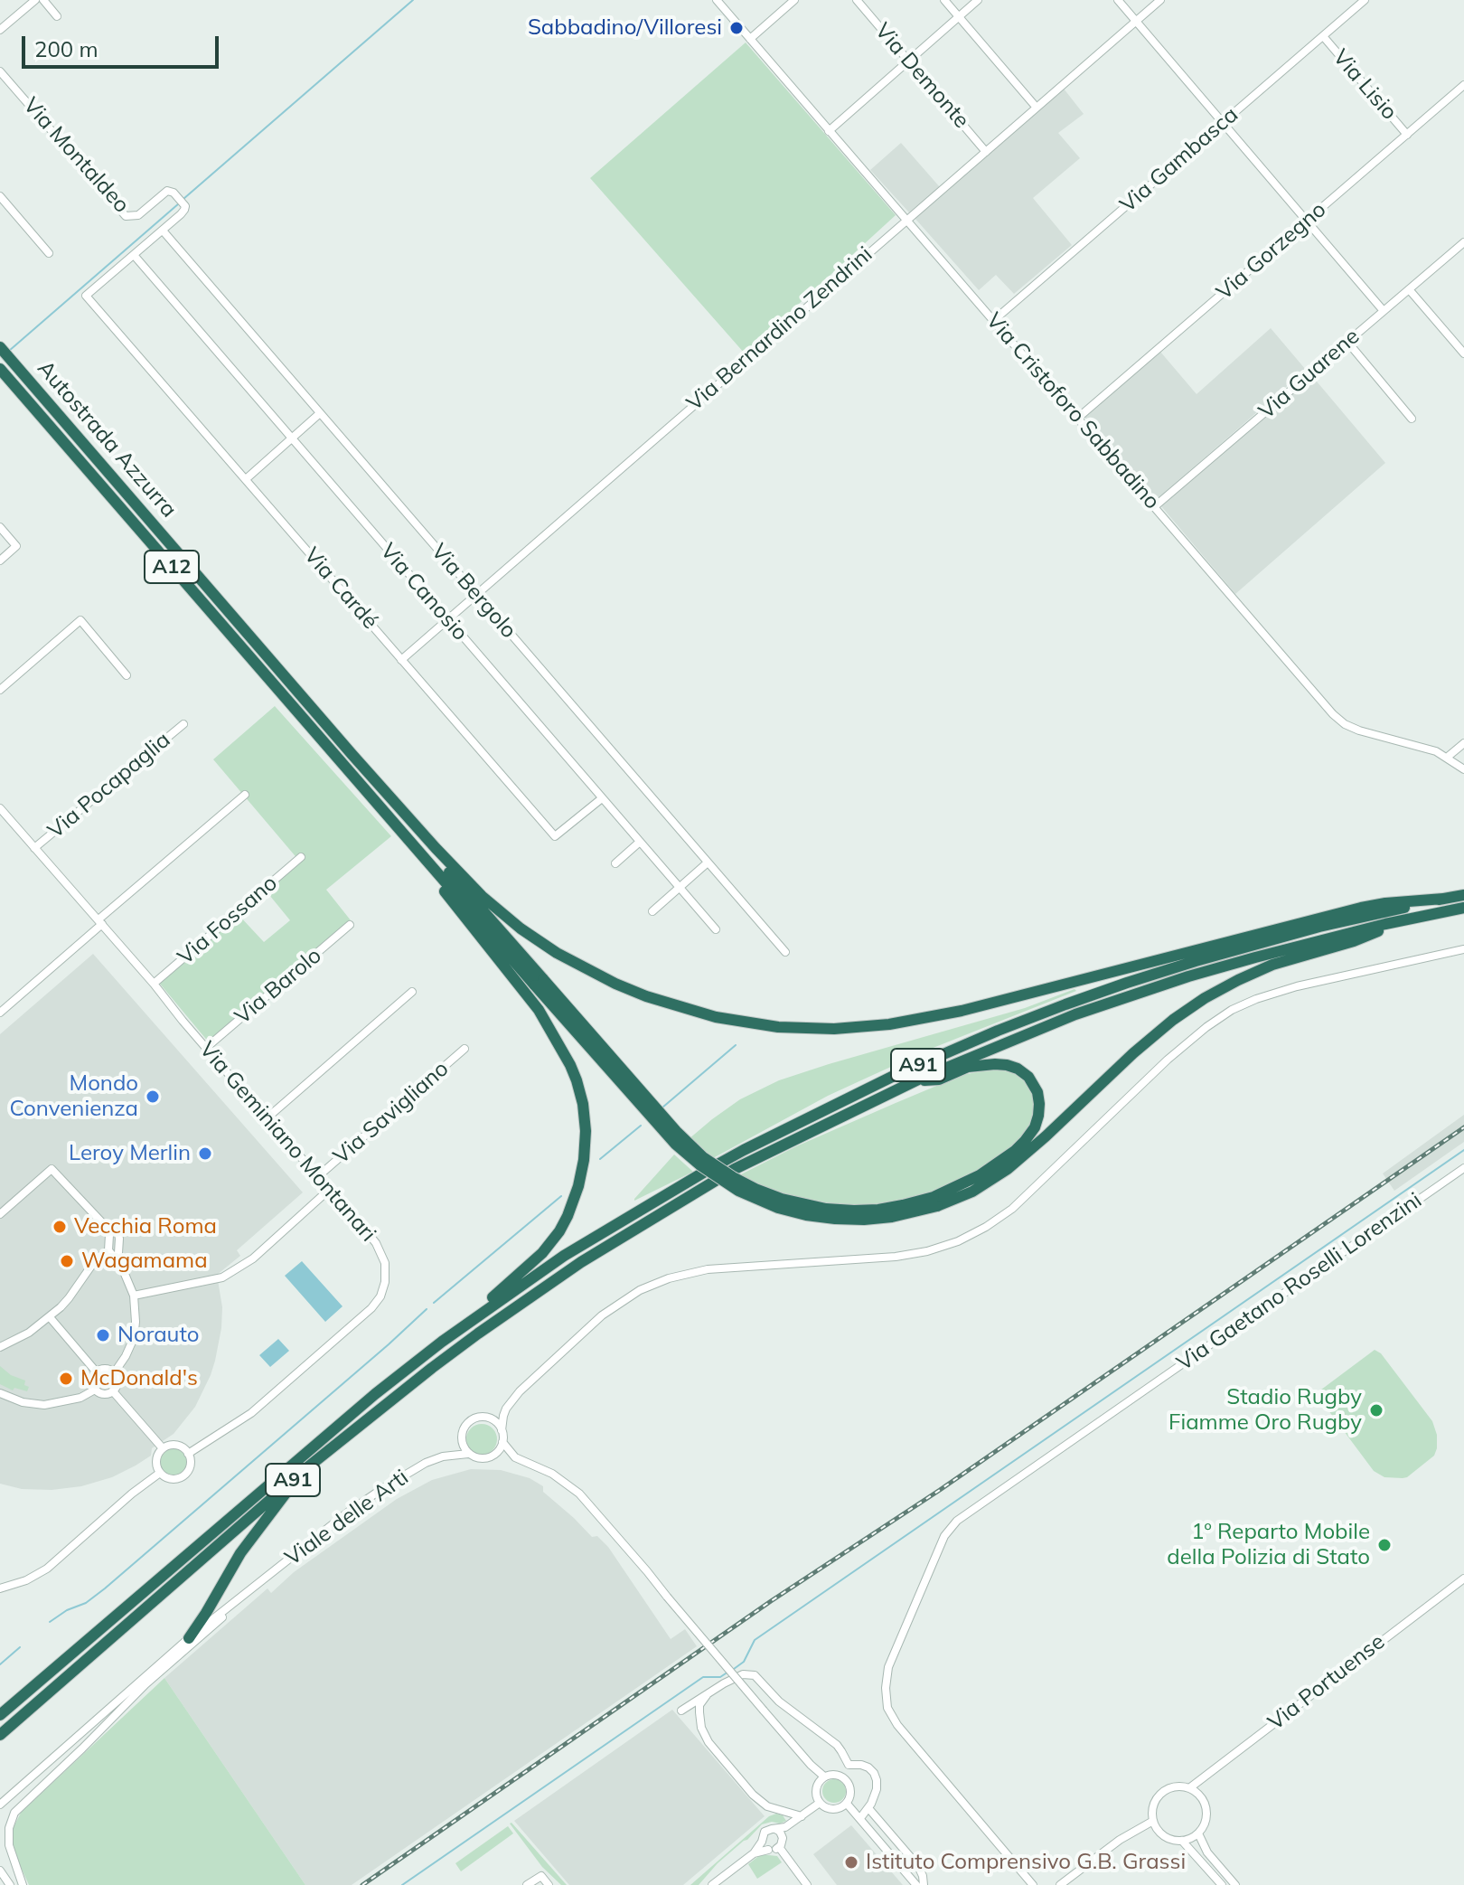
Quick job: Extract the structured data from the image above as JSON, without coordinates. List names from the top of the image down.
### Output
{
  "streets": {
    "highway": ["Autostrada Azzurra", "A12", "A91"],
    "street": [
      "Via Demonte",
      "Via Lisio",
      "Via Montaldeo",
      "Via Gambasca",
      "Via Gorzegno",
      "Via Bernardino Zendrini",
      "Via Guarene",
      "Via Cristoforo Sabbadino",
      "Via Cardé",
      "Via Bergolo",
      "Via Canosio",
      "Via Pocapaglia",
      "Via Fossano",
      "Via Barolo",
      "Via Savigliano",
      "Via Geminiano Montanari",
      "Via Gaetano Roselli Lorenzini",
      "Viale delle Arti",
      "Via Portuense"
    ]
  },
  "crossings": [
    ["Via Demonte", "Via Bernardino Zendrini"],
    ["Via Lisio", "Via Gambasca"],
    ["Via Lisio", "Via Gorzegno"],
    ["Via Montaldeo", "Via Cardé"],
    ["Via Montaldeo", "Via Bergolo"],
    ["Via Montaldeo", "Via Canosio"],
    ["Via Gambasca", "Via Cristoforo Sabbadino"],
    ["Via Gorzegno", "Via Cristoforo Sabbadino"],
    ["Via Bernardino Zendrini", "Via Cristoforo Sabbadino"],
    ["Via Bernardino Zendrini", "Via Cardé"],
    ["Via Bernardino Zendrini", "Via Bergolo"],
    ["Via Bernardino Zendrini", "Via Canosio"],
    ["Via Guarene", "Via Cristoforo Sabbadino"],
    ["Via Cardé", "Via Canosio"],
    ["Via Pocapaglia", "Via Geminiano Montanari"],
    ["Via Fossano", "Via Geminiano Montanari"],
    ["Via Barolo", "Via Geminiano Montanari"],
    ["Via Savigliano", "Via Geminiano Montanari"]
  ],
  "places": [
    "Sabbadino/Villoresi",
    "Mondo Convenienza",
    "Leroy Merlin",
    "Vecchia Roma",
    "Wagamama",
    "Norauto",
    "McDonald's",
    "Stadio Rugby Fiamme Oro Rugby",
    "1º Reparto Mobile della Polizia di Stato",
    "Istituto Comprensivo G.B. Grassi"
  ],
  "scale_bar": "200 m"
}
